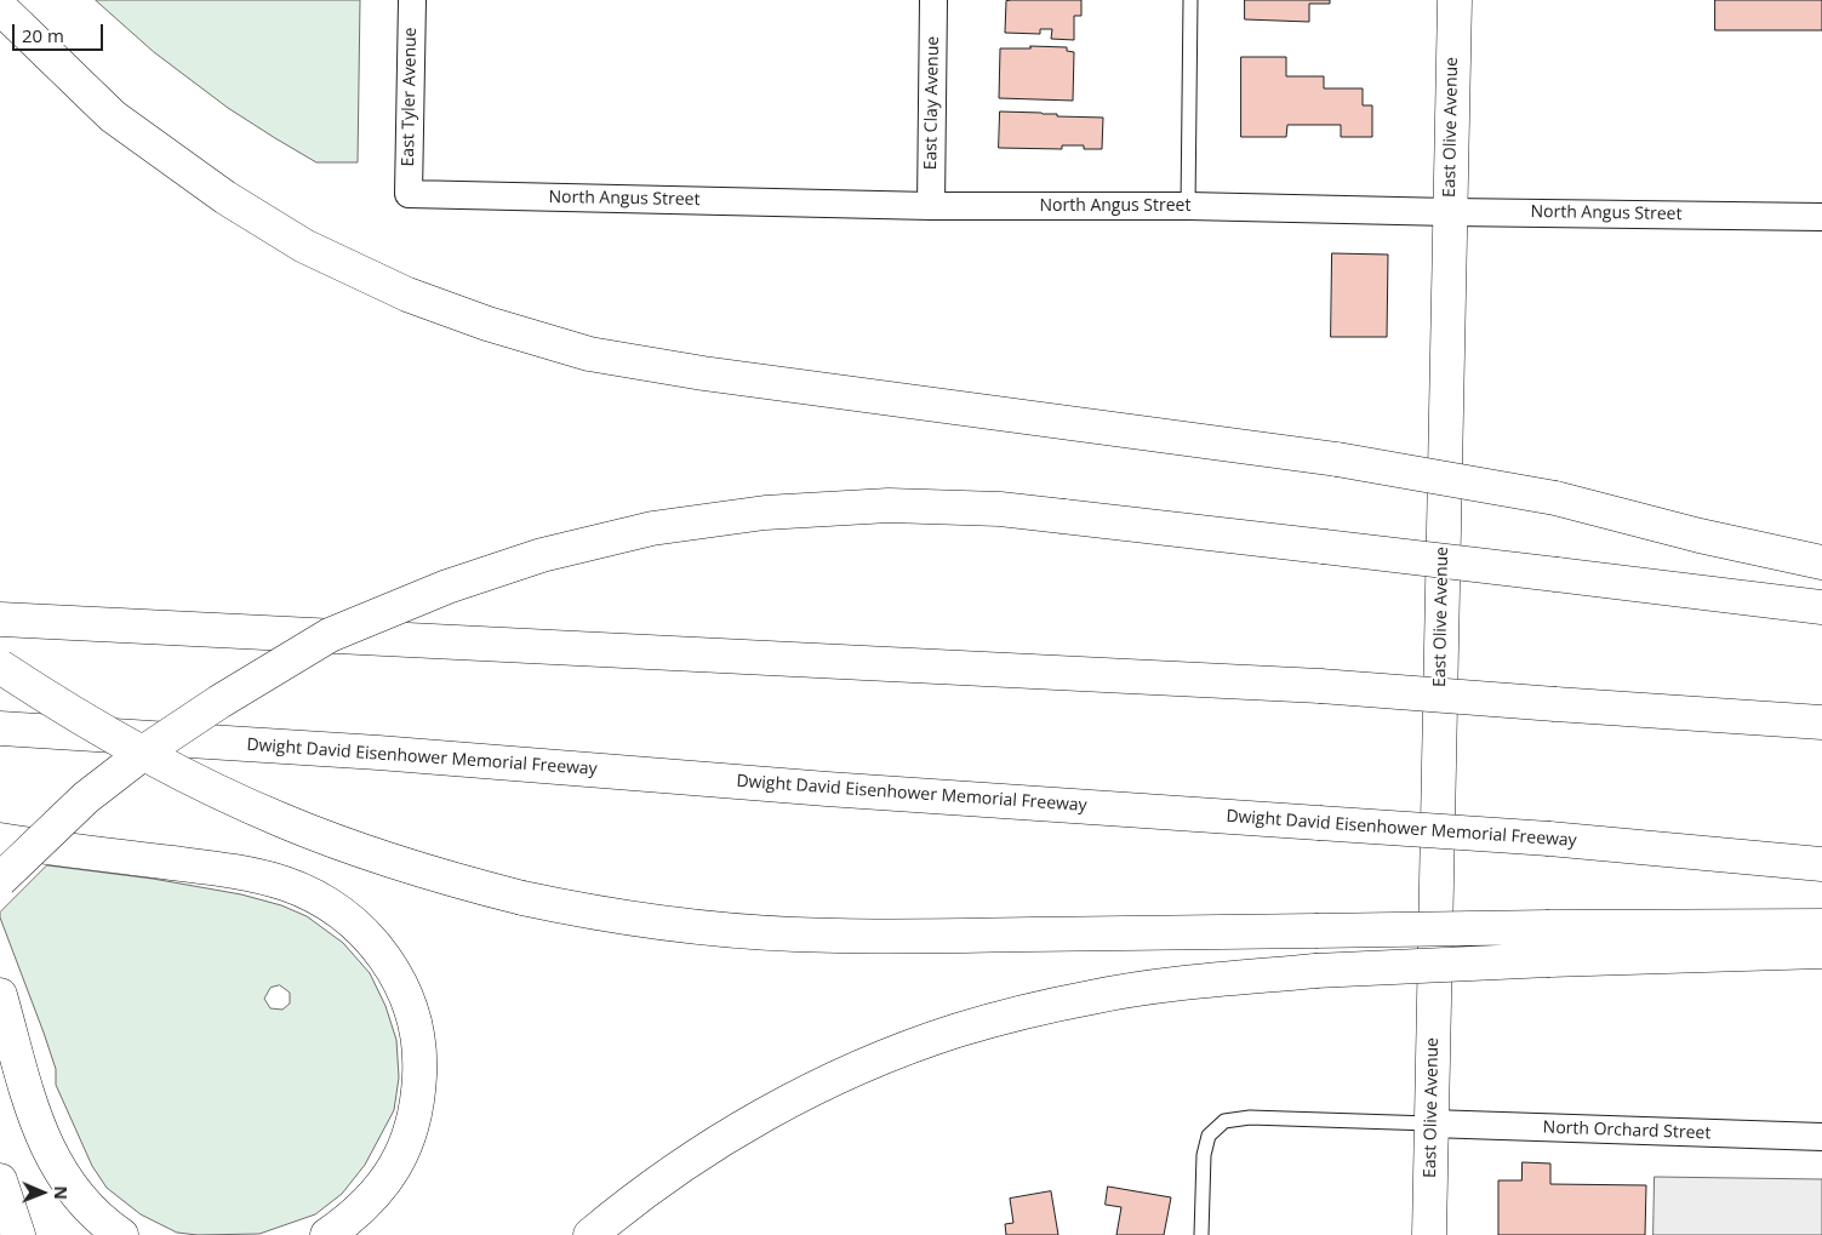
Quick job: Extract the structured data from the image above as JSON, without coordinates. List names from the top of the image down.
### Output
{
  "streets": {
    "main road": ["East Olive Avenue", "Dwight David Eisenhower Memorial Freeway"],
    "street": [
      "East Tyler Avenue",
      "East Clay Avenue",
      "North Angus Street",
      "North Orchard Street"
    ]
  },
  "crossings": [
    ["East Tyler Avenue", "North Angus Street"],
    ["East Clay Avenue", "North Angus Street"],
    ["East Olive Avenue", "North Angus Street"],
    ["East Olive Avenue", "North Orchard Street"]
  ],
  "scale_bar": "20 m",
  "north": "right"
}
